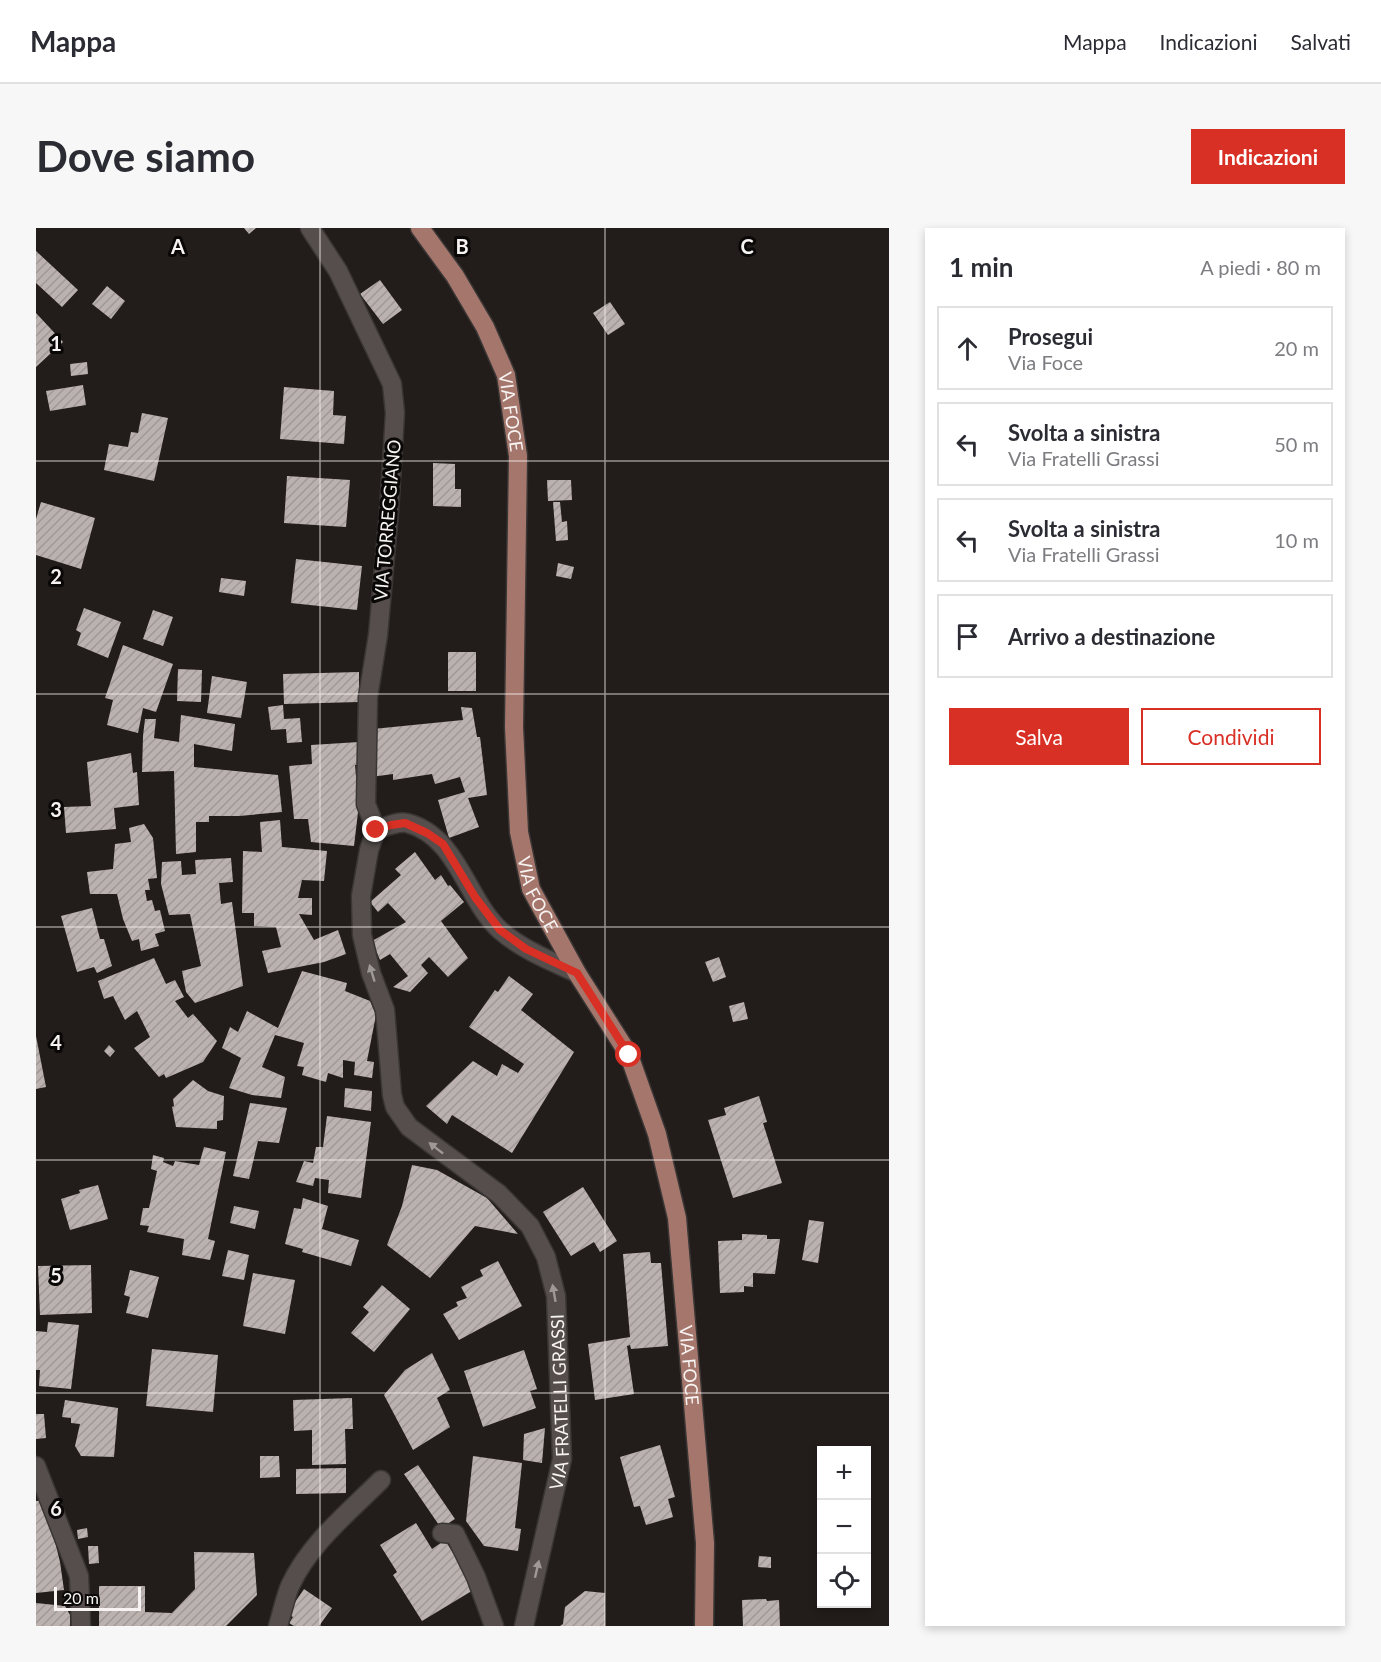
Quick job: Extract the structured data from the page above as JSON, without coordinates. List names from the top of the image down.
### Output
{
  "streets": {
    "main road": ["VIA FOCE"],
    "street": ["VIA TORREGGIANO", "VIA FRATELLI GRASSI"]
  },
  "crossings": [
    ["VIA TORREGGIANO", "VIA FRATELLI GRASSI"]
  ],
  "one_way": ["VIA FRATELLI GRASSI"],
  "scale_bar": "20 m",
  "page": {
    "header": "Mappa",
    "nav": ["Mappa", "Indicazioni", "Salvati"],
    "buttons": [
      "Indicazioni",
      ["Salva", "Condividi"]
    ],
    "title": "Dove siamo",
    "heading": ["1 min", "A piedi · 80 m"],
    "list": [
      ["Prosegui", "Via Foce", "20 m"],
      ["Svolta a sinistra", "Via Fratelli Grassi", "50 m"],
      ["Svolta a sinistra", "Via Fratelli Grassi", "10 m"],
      "Arrivo a destinazione"
    ],
    "map_buttons": ["+", "−"],
    "scale": "20 m"
  },
  "grid": {
    "columns": ["A", "B", "C"],
    "rows": [
      "1",
      "2",
      "3",
      "4",
      "5",
      "6"
    ]
  }
}
